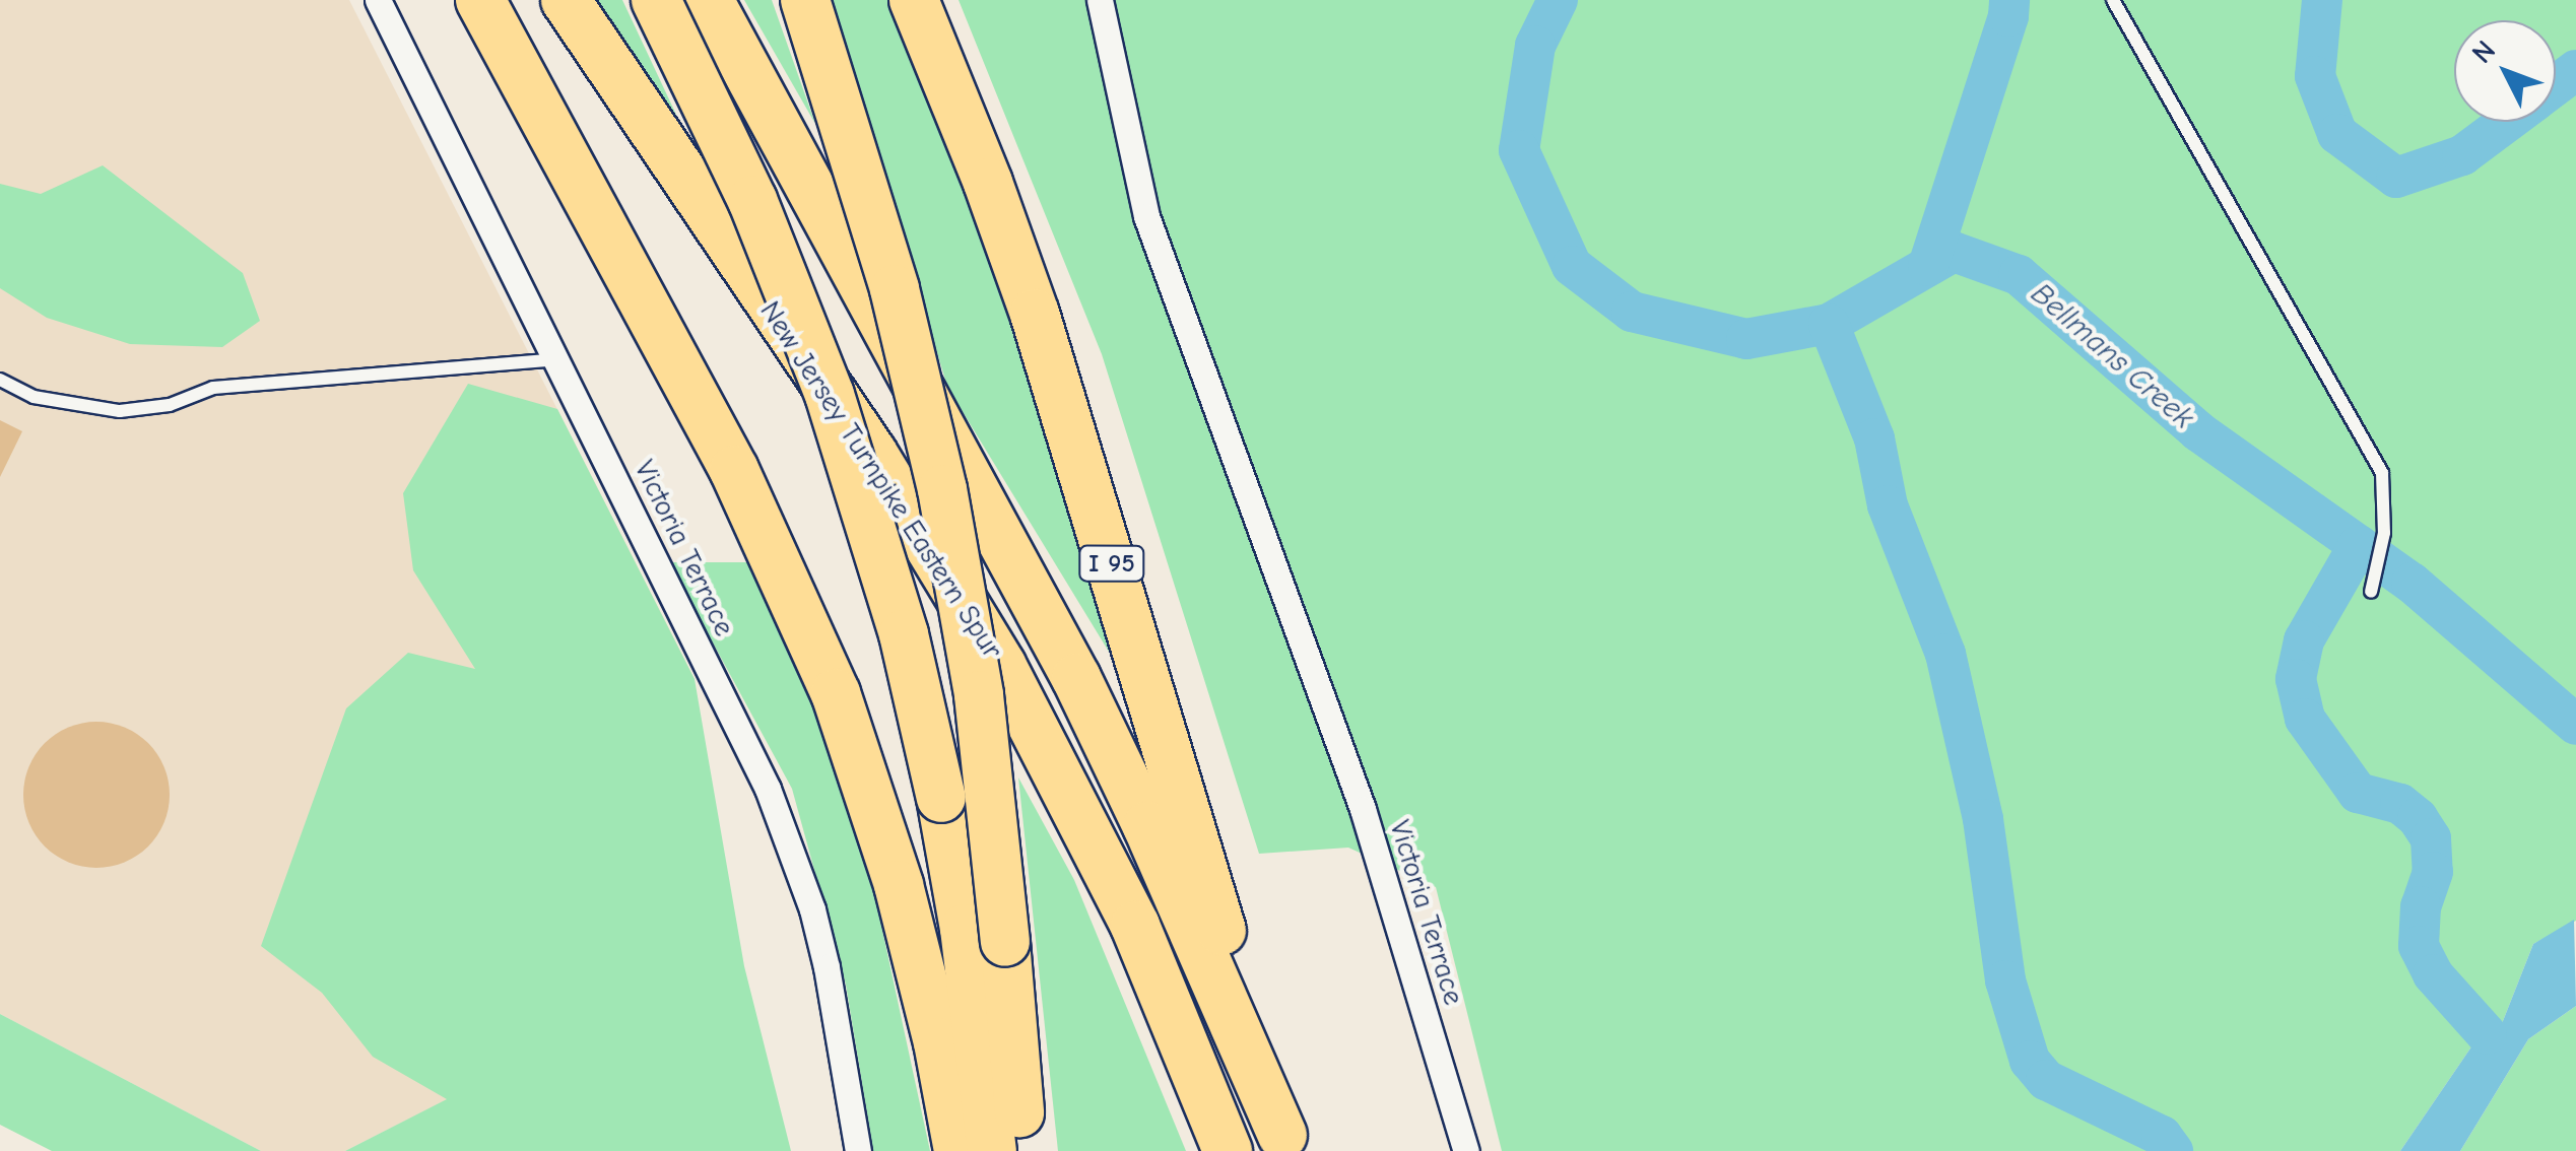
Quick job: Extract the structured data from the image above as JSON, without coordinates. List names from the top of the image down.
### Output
{
  "streets": {
    "highway": ["New Jersey Turnpike Eastern Spur", "I 95"],
    "street": ["Victoria Terrace"]
  },
  "water": ["Bellmans Creek"],
  "north": "top left"
}
